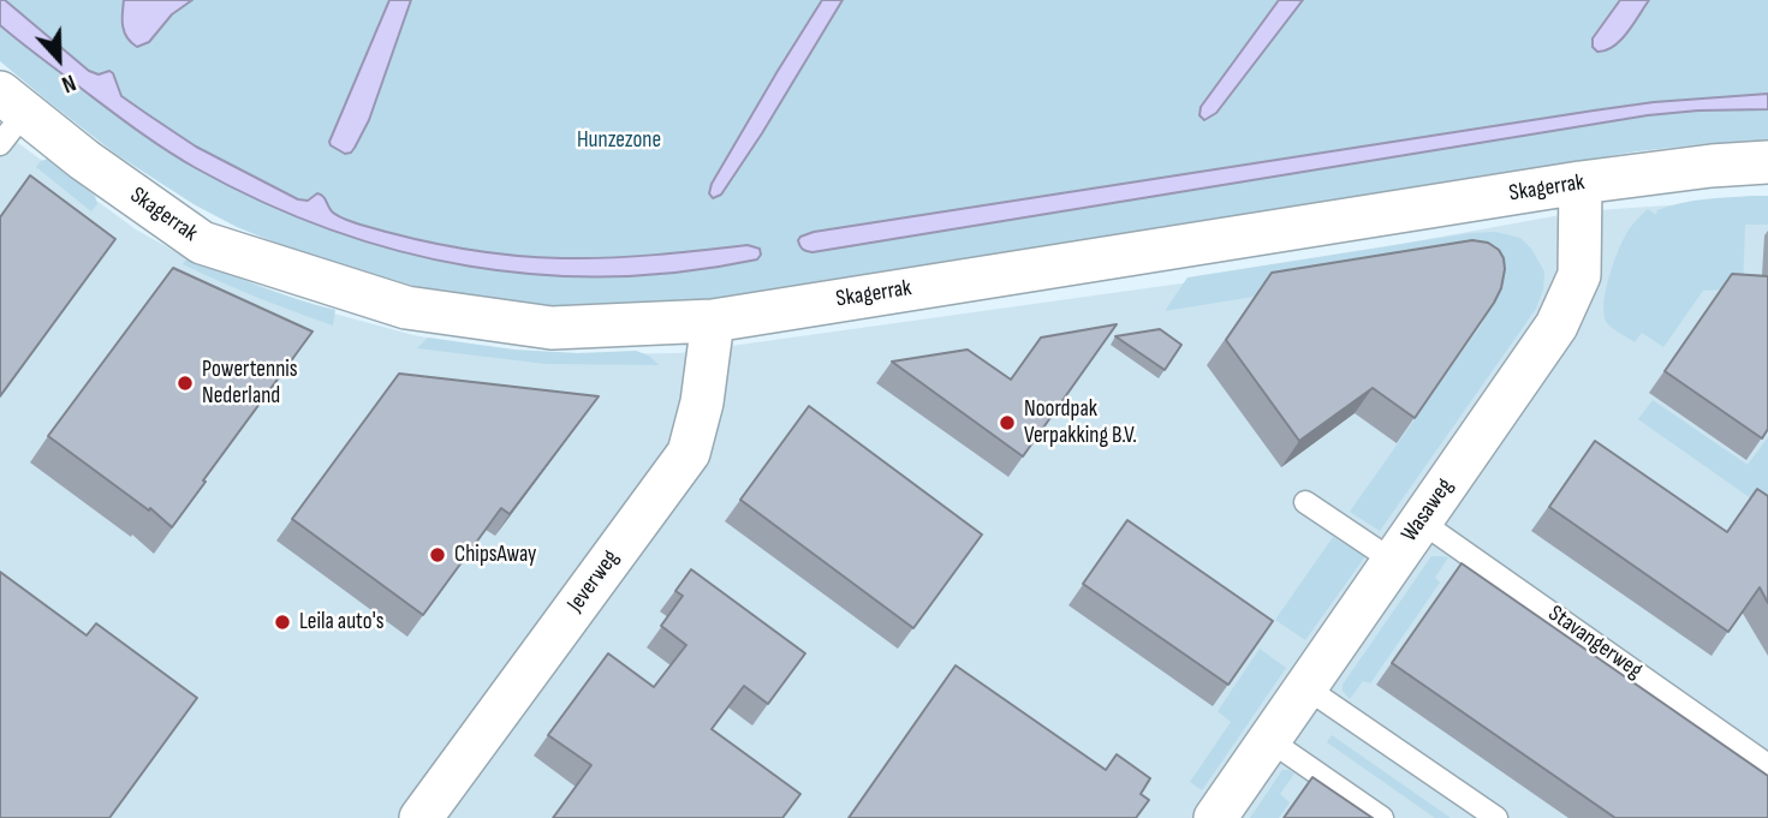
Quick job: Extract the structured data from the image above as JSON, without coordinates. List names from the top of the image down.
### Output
{
  "streets": {
    "street": ["Skagerrak", "Wasaweg", "Jeverweg"],
    "lane": ["Stavangerweg"]
  },
  "crossings": [
    ["Skagerrak", "Wasaweg"],
    ["Skagerrak", "Jeverweg"],
    ["Wasaweg", "Stavangerweg"]
  ],
  "parks": ["Hunzezone"],
  "places": [
    "Powertennis Nederland",
    "Noordpak Verpakking B.V.",
    "ChipsAway",
    "Leila auto's"
  ],
  "north": "bottom"
}
